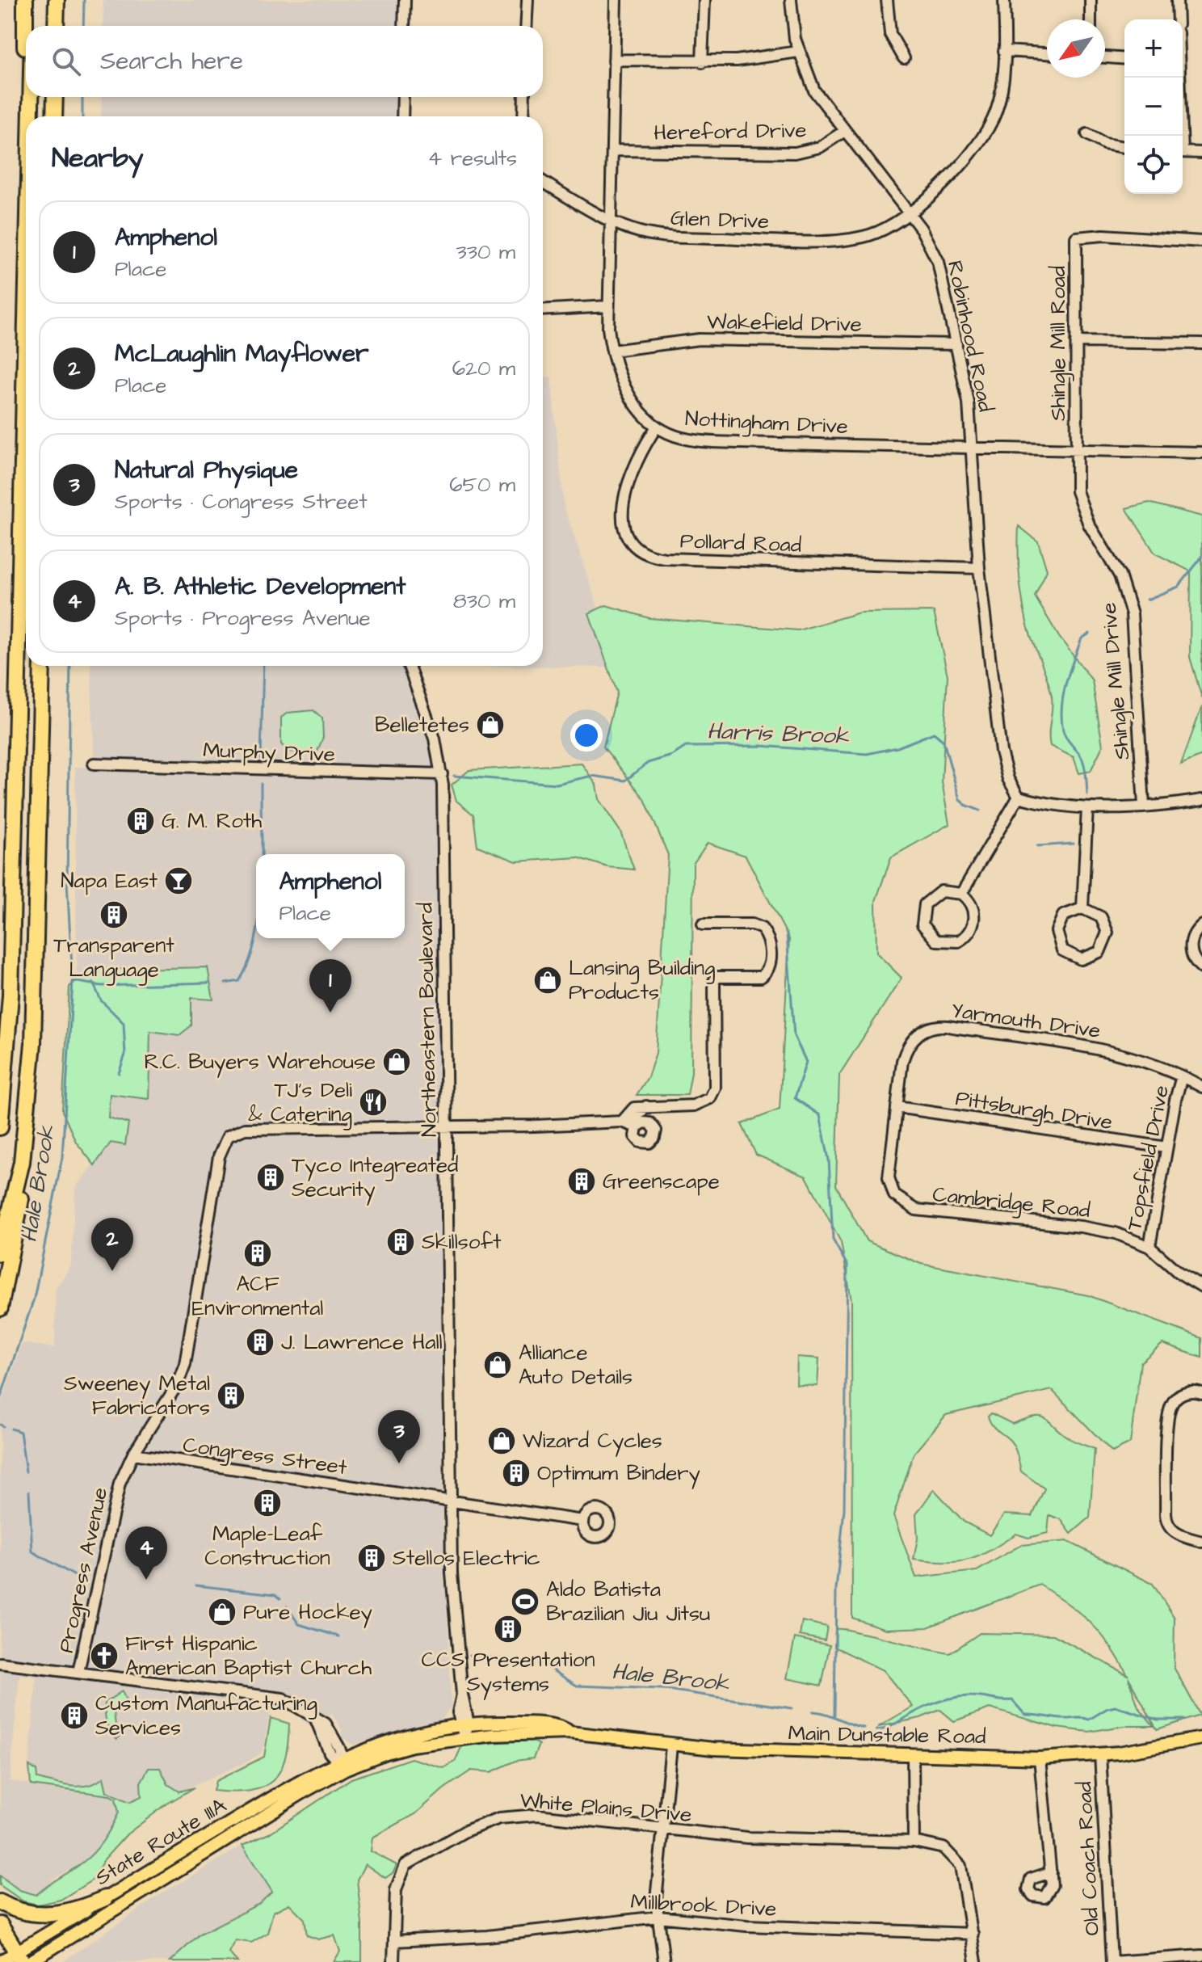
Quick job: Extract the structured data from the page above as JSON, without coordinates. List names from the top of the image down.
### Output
{
  "streets": {
    "main road": ["Main Dunstable Road", "State Route 111A"],
    "street": [
      "Hereford Drive",
      "Glen Drive",
      "Wakefield Drive",
      "Robinhood Road",
      "Shingle Mill Road",
      "Nottingham Drive",
      "Pollard Road",
      "Shingle Mill Drive",
      "Murphy Drive",
      "Northeastern Boulevard",
      "Yarmouth Drive",
      "Pittsburgh Drive",
      "Topsfield Drive",
      "Cambridge Road",
      "Congress Street",
      "Progress Avenue",
      "White Plains Drive",
      "Old Coach Road",
      "Millbrook Drive"
    ]
  },
  "crossings": [
    ["Hereford Drive", "Robinhood Road"],
    ["Hereford Drive", "Nottingham Drive"],
    ["Glen Drive", "Robinhood Road"],
    ["Glen Drive", "Nottingham Drive"],
    ["Wakefield Drive", "Robinhood Road"],
    ["Wakefield Drive", "Nottingham Drive"],
    ["Robinhood Road", "Nottingham Drive"],
    ["Robinhood Road", "Pollard Road"],
    ["Shingle Mill Road", "Nottingham Drive"],
    ["Shingle Mill Road", "Shingle Mill Drive"],
    ["Nottingham Drive", "Pollard Road"],
    ["Nottingham Drive", "Shingle Mill Drive"],
    ["Murphy Drive", "Northeastern Boulevard"],
    ["Northeastern Boulevard", "Congress Street"],
    ["Northeastern Boulevard", "Progress Avenue"],
    ["Northeastern Boulevard", "Main Dunstable Road"],
    ["Yarmouth Drive", "Pittsburgh Drive"],
    ["Yarmouth Drive", "Topsfield Drive"],
    ["Yarmouth Drive", "Cambridge Road"],
    ["Pittsburgh Drive", "Topsfield Drive"],
    ["Pittsburgh Drive", "Cambridge Road"],
    ["Topsfield Drive", "Cambridge Road"],
    ["Congress Street", "Progress Avenue"],
    ["Main Dunstable Road", "State Route 111A"],
    ["Main Dunstable Road", "Old Coach Road"],
    ["White Plains Drive", "Millbrook Drive"]
  ],
  "water": ["Harris Brook", "Hale Brook"],
  "places": {
    "shop": [
      "Belletetes",
      "Lansing Building Products",
      "R.C. Buyers Warehouse",
      "Alliance Auto Details",
      "Wizard Cycles",
      "Pure Hockey"
    ],
    "building": [
      "G. M. Roth",
      "Transparent Language",
      "Tyco Integreated Security",
      "Greenscape",
      "Skillsoft",
      "ACF Environmental",
      "J. Lawrence Hall",
      "Sweeney Metal Fabricators",
      "Optimum Bindery",
      "Maple-Leaf Construction",
      "Stellos Electric",
      "CCS Presentation Systems",
      "Custom Manufacturing Services"
    ],
    "bar": ["Napa East"],
    "restaurant": ["TJ's Deli & Catering"],
    "sports": ["Aldo Batista Brazilian Jiu Jitsu"],
    "church": ["First Hispanic American Baptist Church"]
  },
  "north": "bottom left",
  "page": {
    "map_buttons": ["+", "−"],
    "search": "Search here",
    "heading": ["Nearby", "4 results"],
    "list": [
      {
        "mark": "1",
        "name": "Amphenol",
        "note": "Place",
        "value": "330 m"
      },
      {
        "mark": "2",
        "name": "McLaughlin Mayflower",
        "note": "Place",
        "value": "620 m"
      },
      {
        "mark": "3",
        "name": "Natural Physique",
        "note": "Sports · Congress Street",
        "value": "650 m"
      },
      {
        "mark": "4",
        "name": "A. B. Athletic Development",
        "note": "Sports · Progress Avenue",
        "value": "830 m"
      }
    ],
    "popup": ["Amphenol", "Place"],
    "pins": [
      "1",
      "2",
      "3",
      "4"
    ]
  }
}
